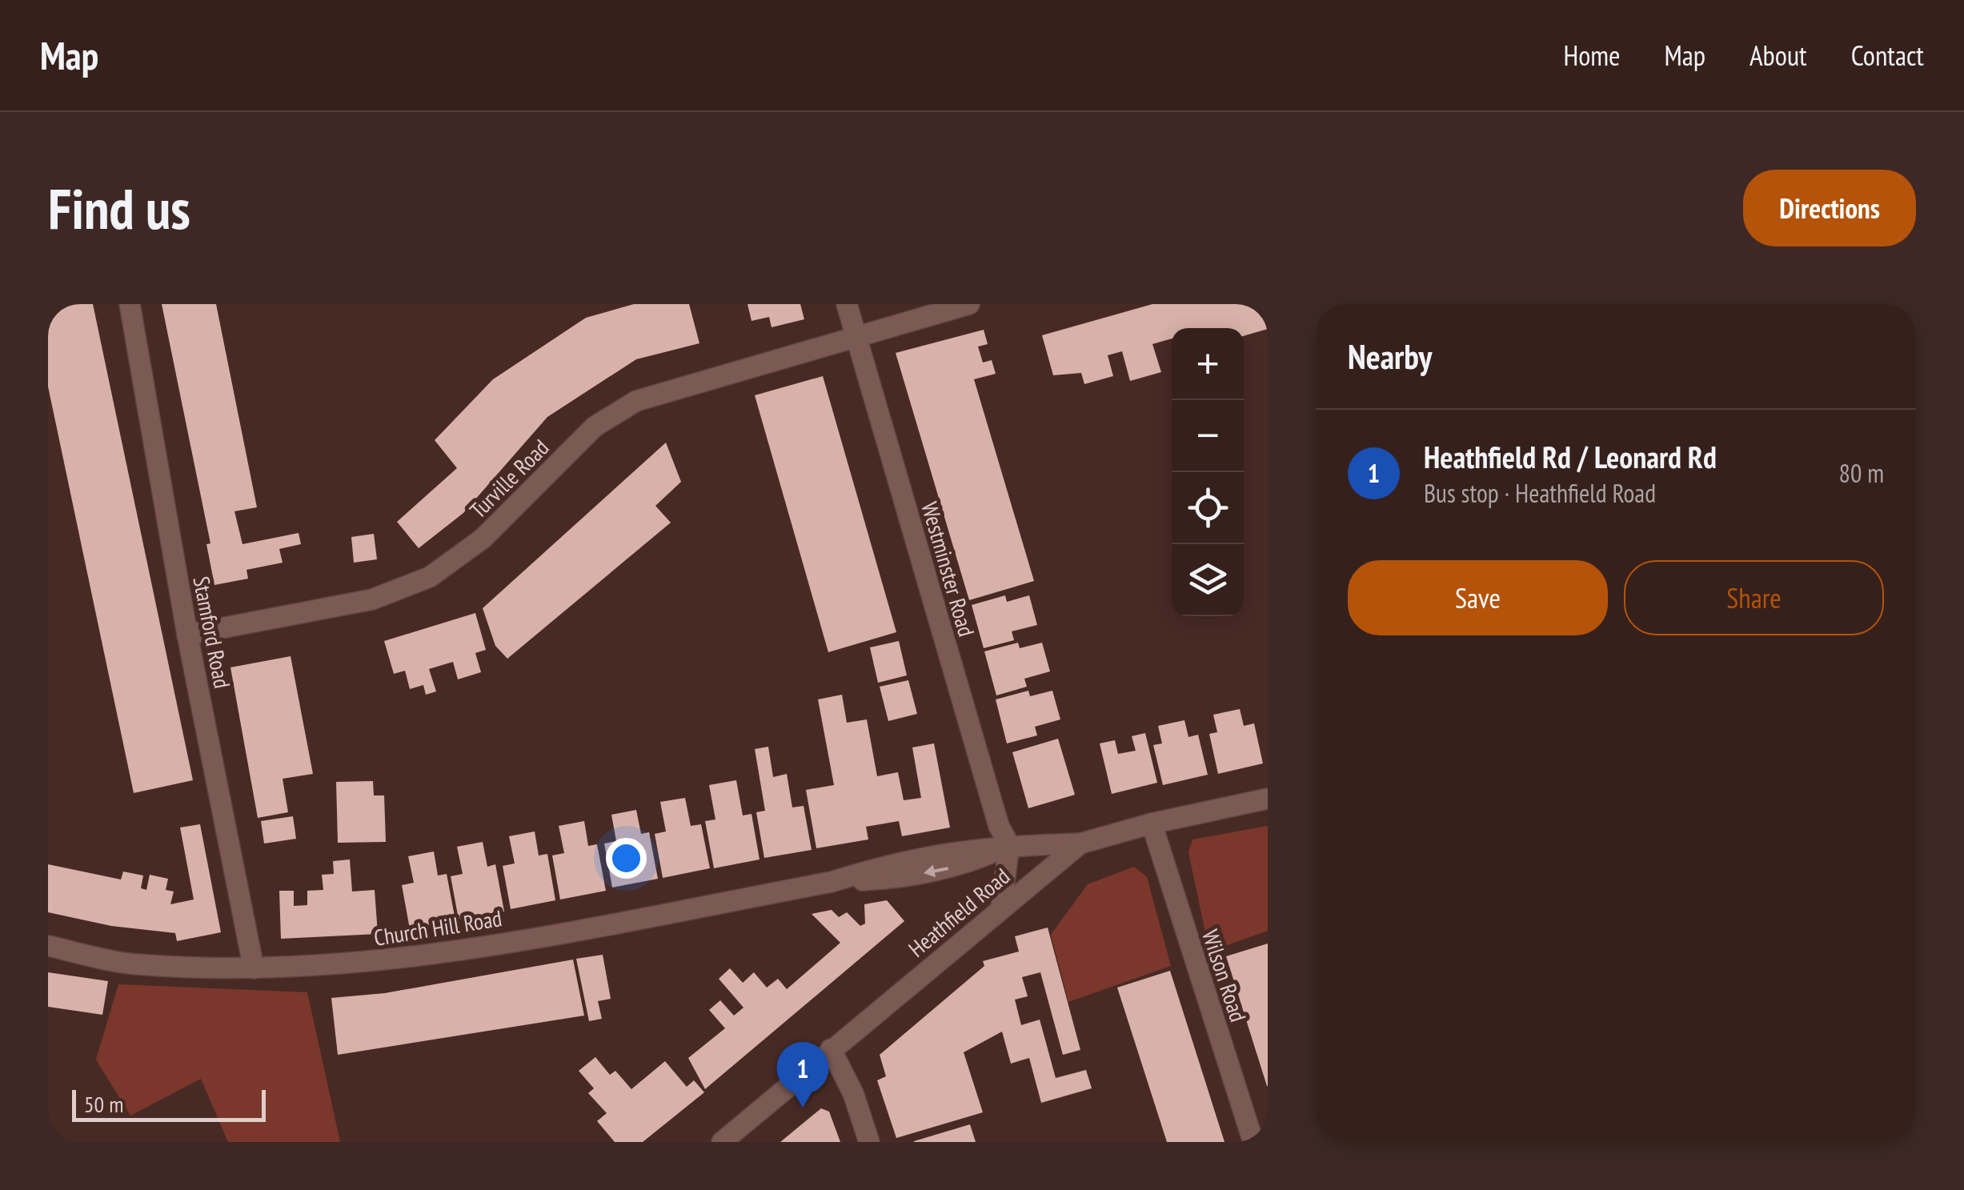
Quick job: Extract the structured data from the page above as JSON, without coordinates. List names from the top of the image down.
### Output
{
  "streets": {
    "street": [
      "Turville Road",
      "Westminster Road",
      "Stamford Road",
      "Heathfield Road",
      "Church Hill Road",
      "Wilson Road"
    ]
  },
  "crossings": [
    ["Turville Road", "Westminster Road"],
    ["Turville Road", "Stamford Road"],
    ["Westminster Road", "Church Hill Road"],
    ["Stamford Road", "Church Hill Road"],
    ["Heathfield Road", "Wilson Road"]
  ],
  "scale_bar": "50 m",
  "page": {
    "header": "Map",
    "nav": [
      "Home",
      "Map",
      "About",
      "Contact"
    ],
    "buttons": [
      "Directions",
      ["Save", "Share"]
    ],
    "title": "Find us",
    "heading": "Nearby",
    "map_buttons": ["+", "−"],
    "list": [
      {
        "mark": "1",
        "name": "Heathfield Rd / Leonard Rd",
        "note": "Bus stop · Heathfield Road",
        "value": "80 m"
      }
    ],
    "pins": "1",
    "scale": "50 m"
  }
}
